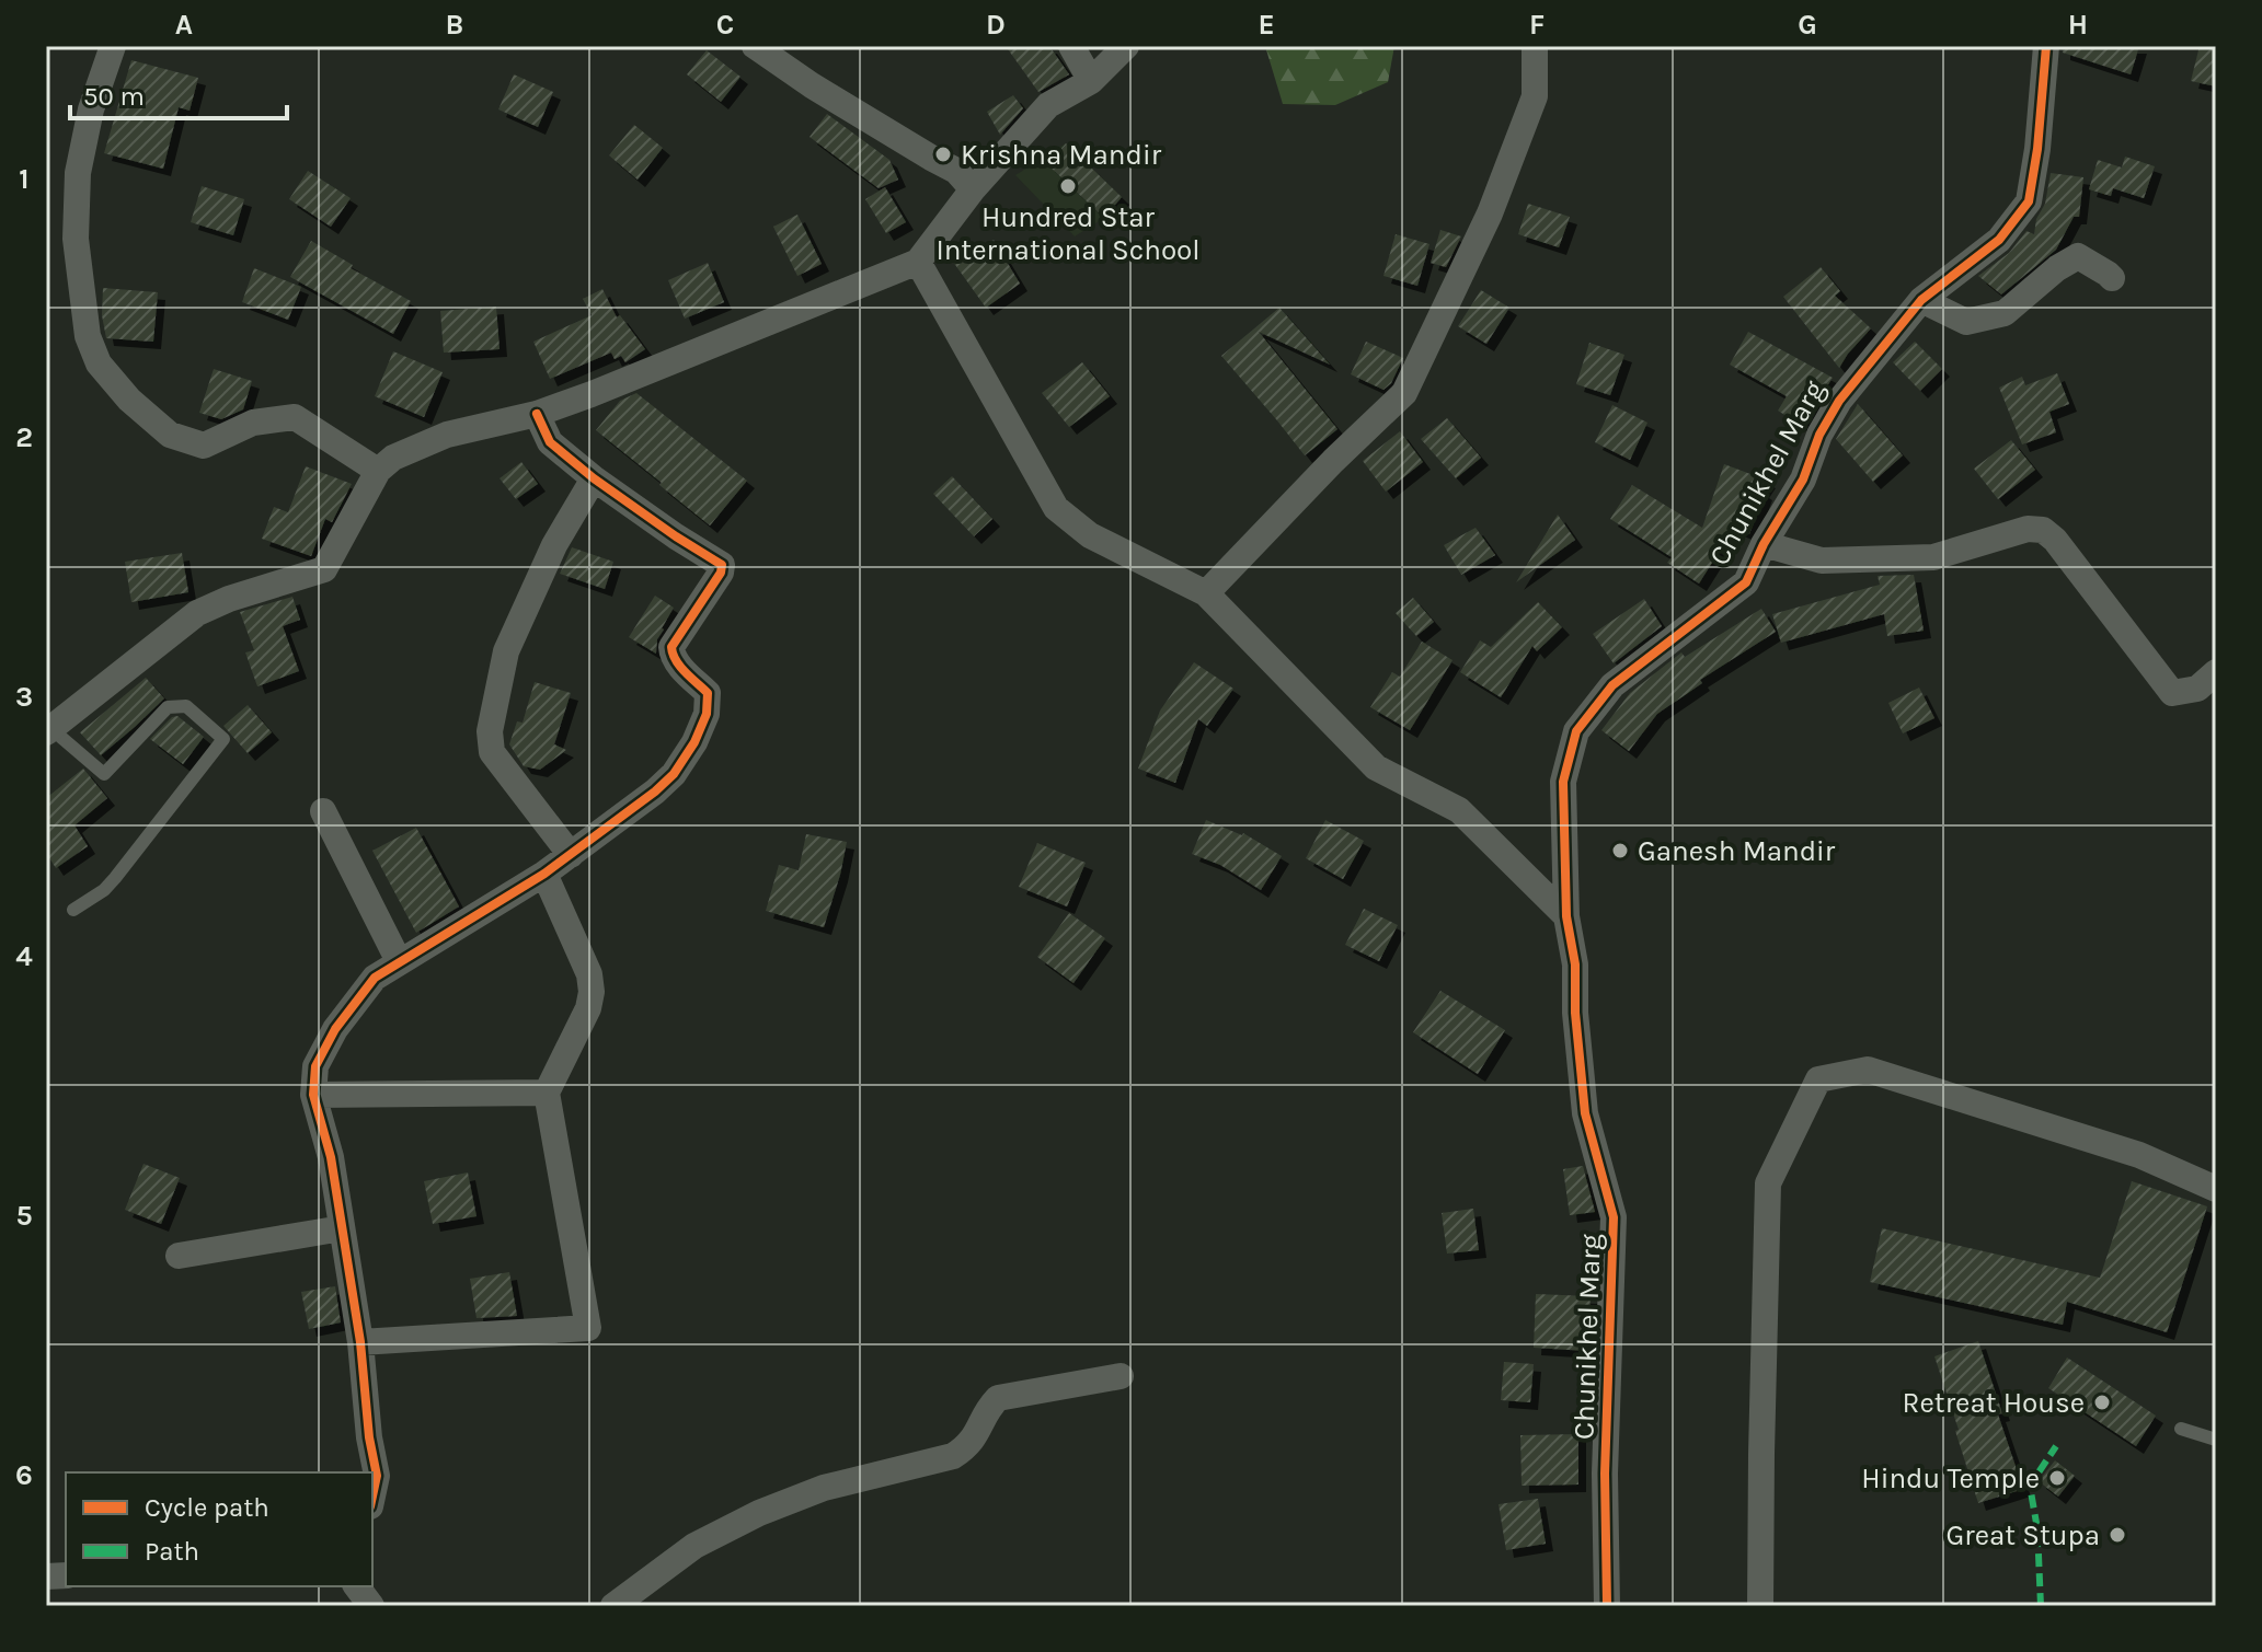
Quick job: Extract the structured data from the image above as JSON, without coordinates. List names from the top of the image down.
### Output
{
  "streets": {
    "street": ["Chunikhel Marg"]
  },
  "places": [
    "Krishna Mandir",
    "Hundred Star International School",
    "Ganesh Mandir",
    "Retreat House",
    "Hindu Temple",
    "Great Stupa"
  ],
  "legend": ["Cycle path", "Path"],
  "scale_bar": "50 m",
  "grid": {
    "columns": [
      "A",
      "B",
      "C",
      "D",
      "E",
      "F",
      "G",
      "H"
    ],
    "rows": [
      "1",
      "2",
      "3",
      "4",
      "5",
      "6"
    ]
  }
}
